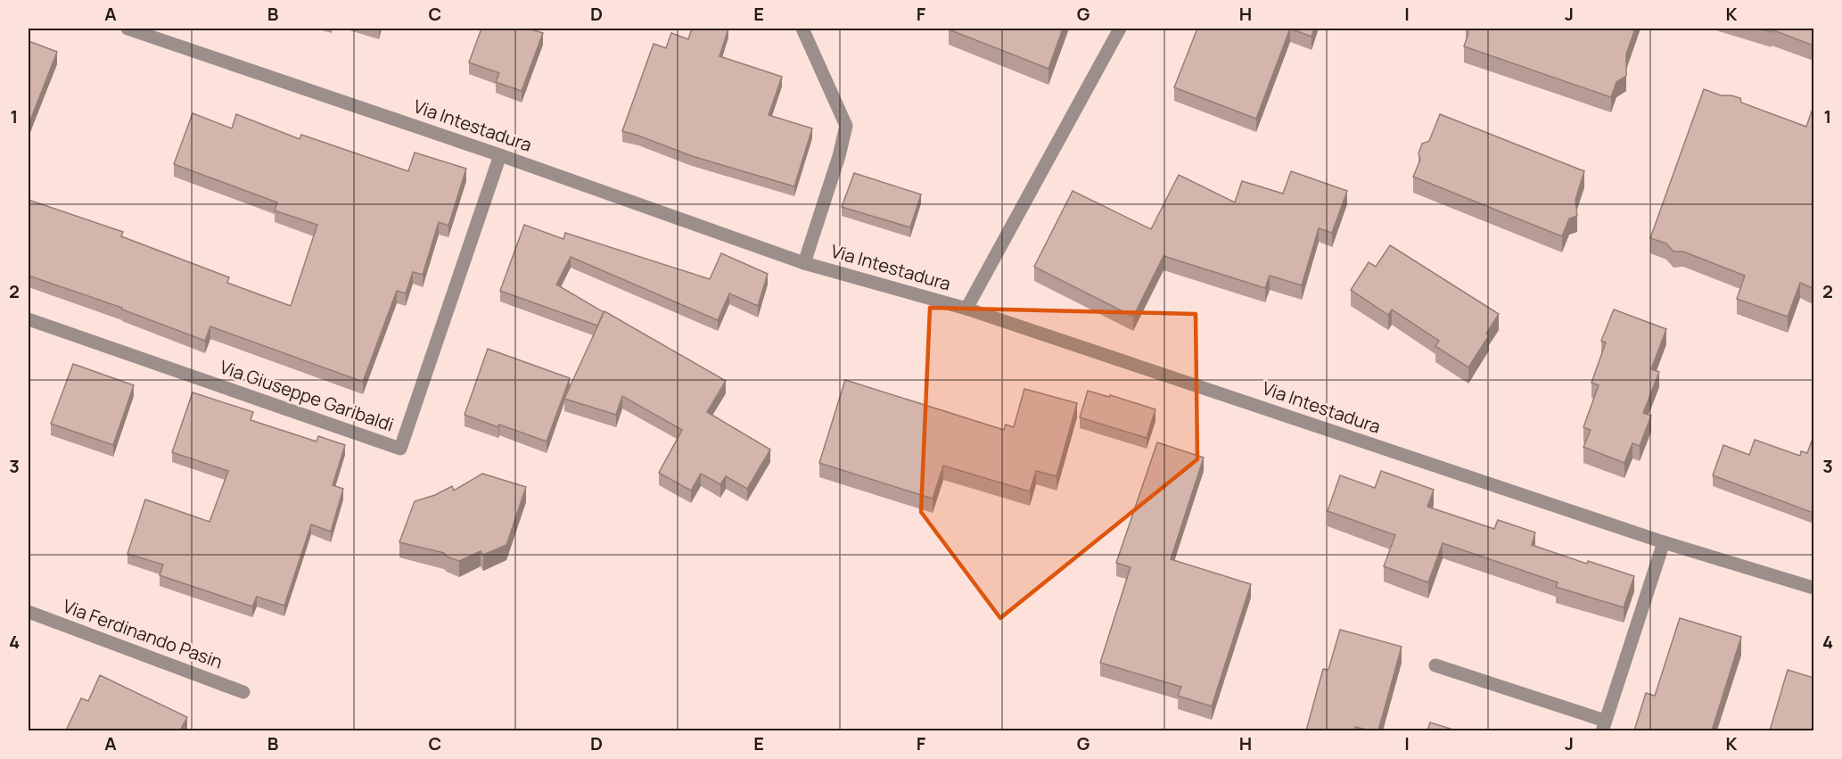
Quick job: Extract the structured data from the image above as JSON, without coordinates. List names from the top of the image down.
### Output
{
  "streets": {
    "street": ["Via Intestadura", "Via Giuseppe Garibaldi", "Via Ferdinando Pasin"]
  },
  "crossings": [
    ["Via Intestadura", "Via Giuseppe Garibaldi"]
  ],
  "grid": {
    "columns": [
      "A",
      "B",
      "C",
      "D",
      "E",
      "F",
      "G",
      "H",
      "I",
      "J",
      "K"
    ],
    "rows": [
      "1",
      "2",
      "3",
      "4"
    ]
  }
}
